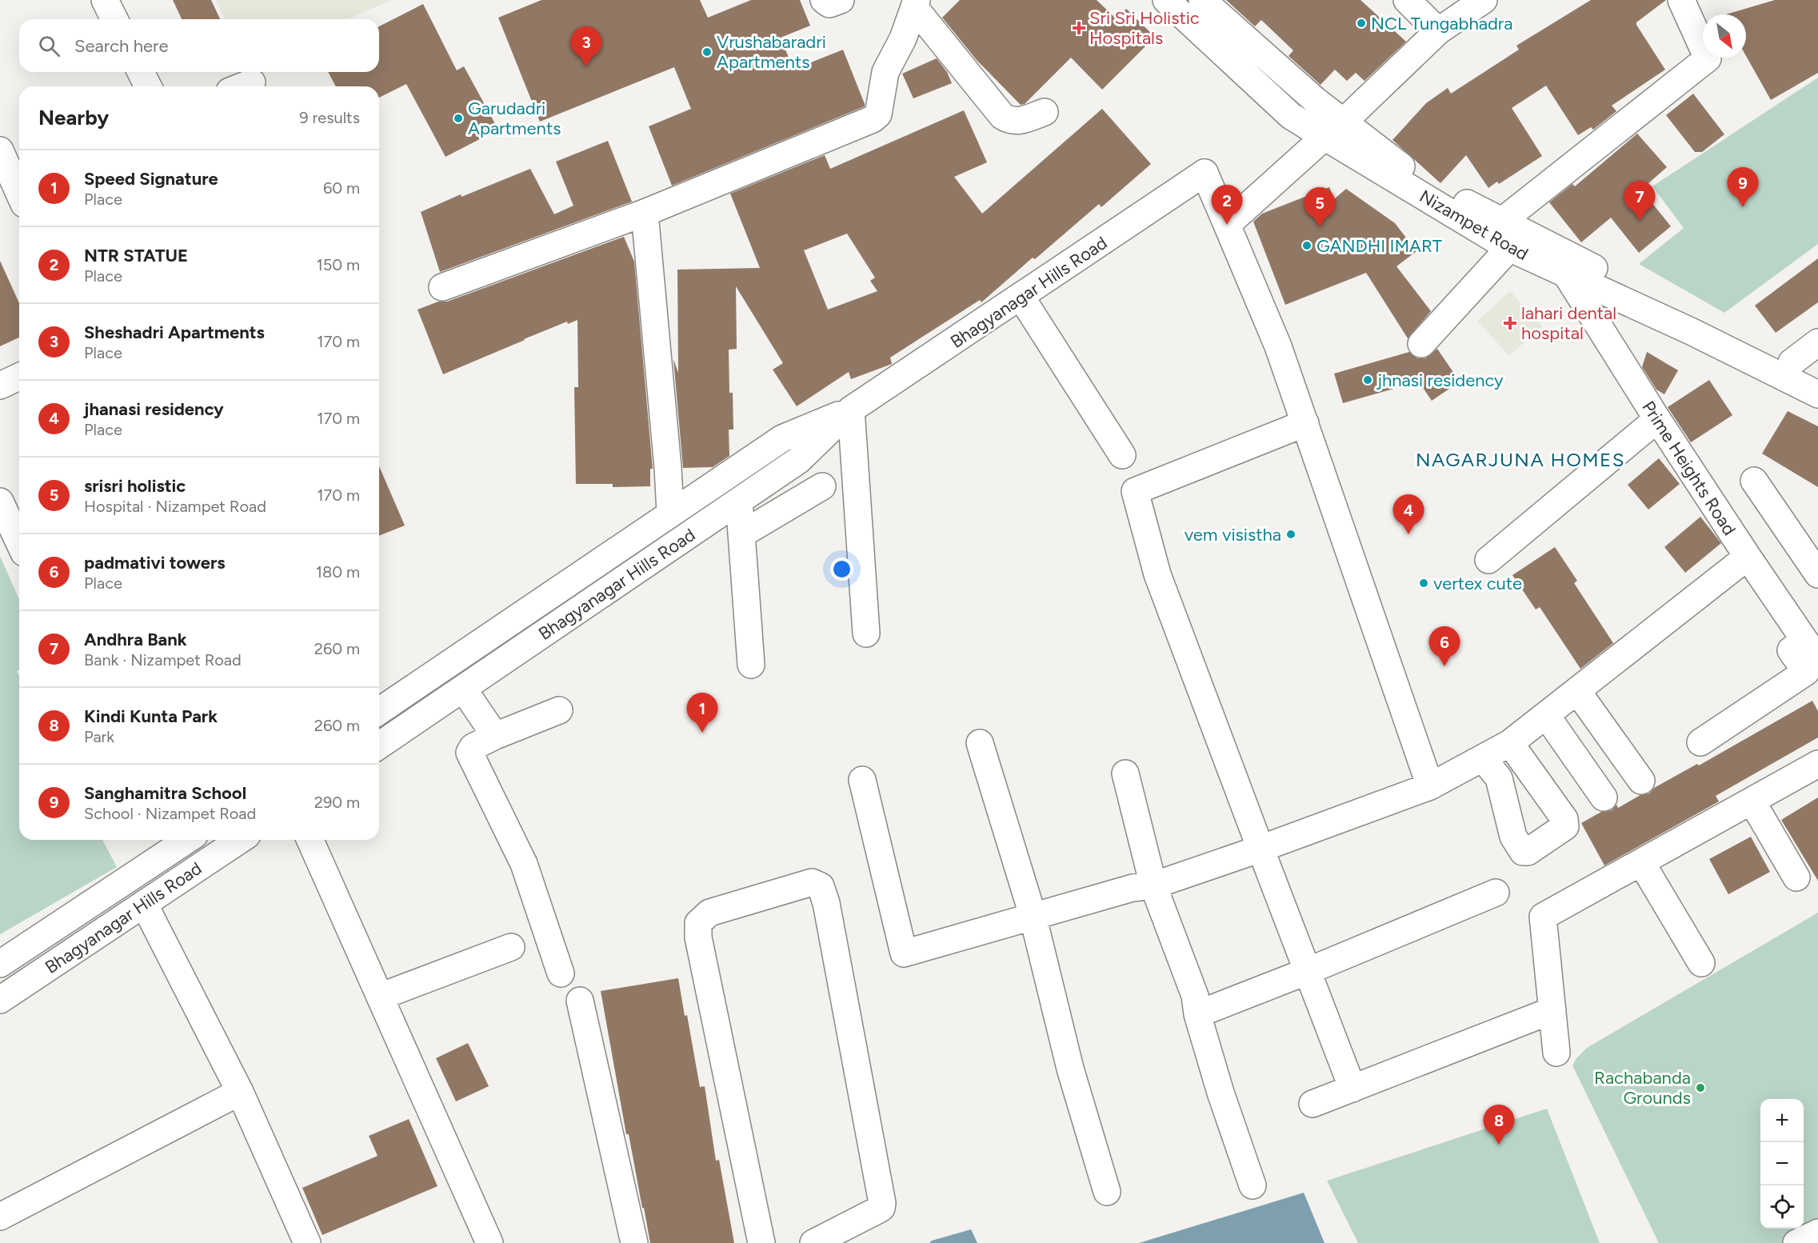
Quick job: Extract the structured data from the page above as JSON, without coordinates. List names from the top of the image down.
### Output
{
  "streets": {
    "street": ["Nizampet Road", "Bhagyanagar Hills Road", "Prime Heights Road"]
  },
  "crossings": [
    ["Nizampet Road", "Prime Heights Road"]
  ],
  "districts": ["NAGARJUNA HOMES"],
  "places": {
    "other": [
      "NCL Tungabhadra",
      "Vrushabaradri Apartments",
      "Garudadri Apartments",
      "GANDHI IMART",
      "jhnasi residency",
      "vem visistha",
      "vertex cute",
      "Rachabanda Grounds"
    ],
    "health": ["Sri Sri Holistic Hospitals", "lahari dental hospital"]
  },
  "north": "bottom right",
  "page": {
    "search": "Search here",
    "pins": [
      "3",
      "9",
      "7",
      "2",
      "5",
      "4",
      "6",
      "1",
      "8"
    ],
    "heading": ["Nearby", "9 results"],
    "list": [
      {
        "mark": "1",
        "name": "Speed Signature",
        "note": "Place",
        "value": "60 m"
      },
      {
        "mark": "2",
        "name": "NTR STATUE",
        "note": "Place",
        "value": "150 m"
      },
      {
        "mark": "3",
        "name": "Sheshadri Apartments",
        "note": "Place",
        "value": "170 m"
      },
      {
        "mark": "4",
        "name": "jhanasi residency",
        "note": "Place",
        "value": "170 m"
      },
      {
        "mark": "5",
        "name": "srisri holistic",
        "note": "Hospital · Nizampet Road",
        "value": "170 m"
      },
      {
        "mark": "6",
        "name": "padmativi towers",
        "note": "Place",
        "value": "180 m"
      },
      {
        "mark": "7",
        "name": "Andhra Bank",
        "note": "Bank · Nizampet Road",
        "value": "260 m"
      },
      {
        "mark": "8",
        "name": "Kindi Kunta Park",
        "note": "Park",
        "value": "260 m"
      },
      {
        "mark": "9",
        "name": "Sanghamitra School",
        "note": "School · Nizampet Road",
        "value": "290 m"
      }
    ],
    "map_buttons": ["+", "−"]
  }
}
